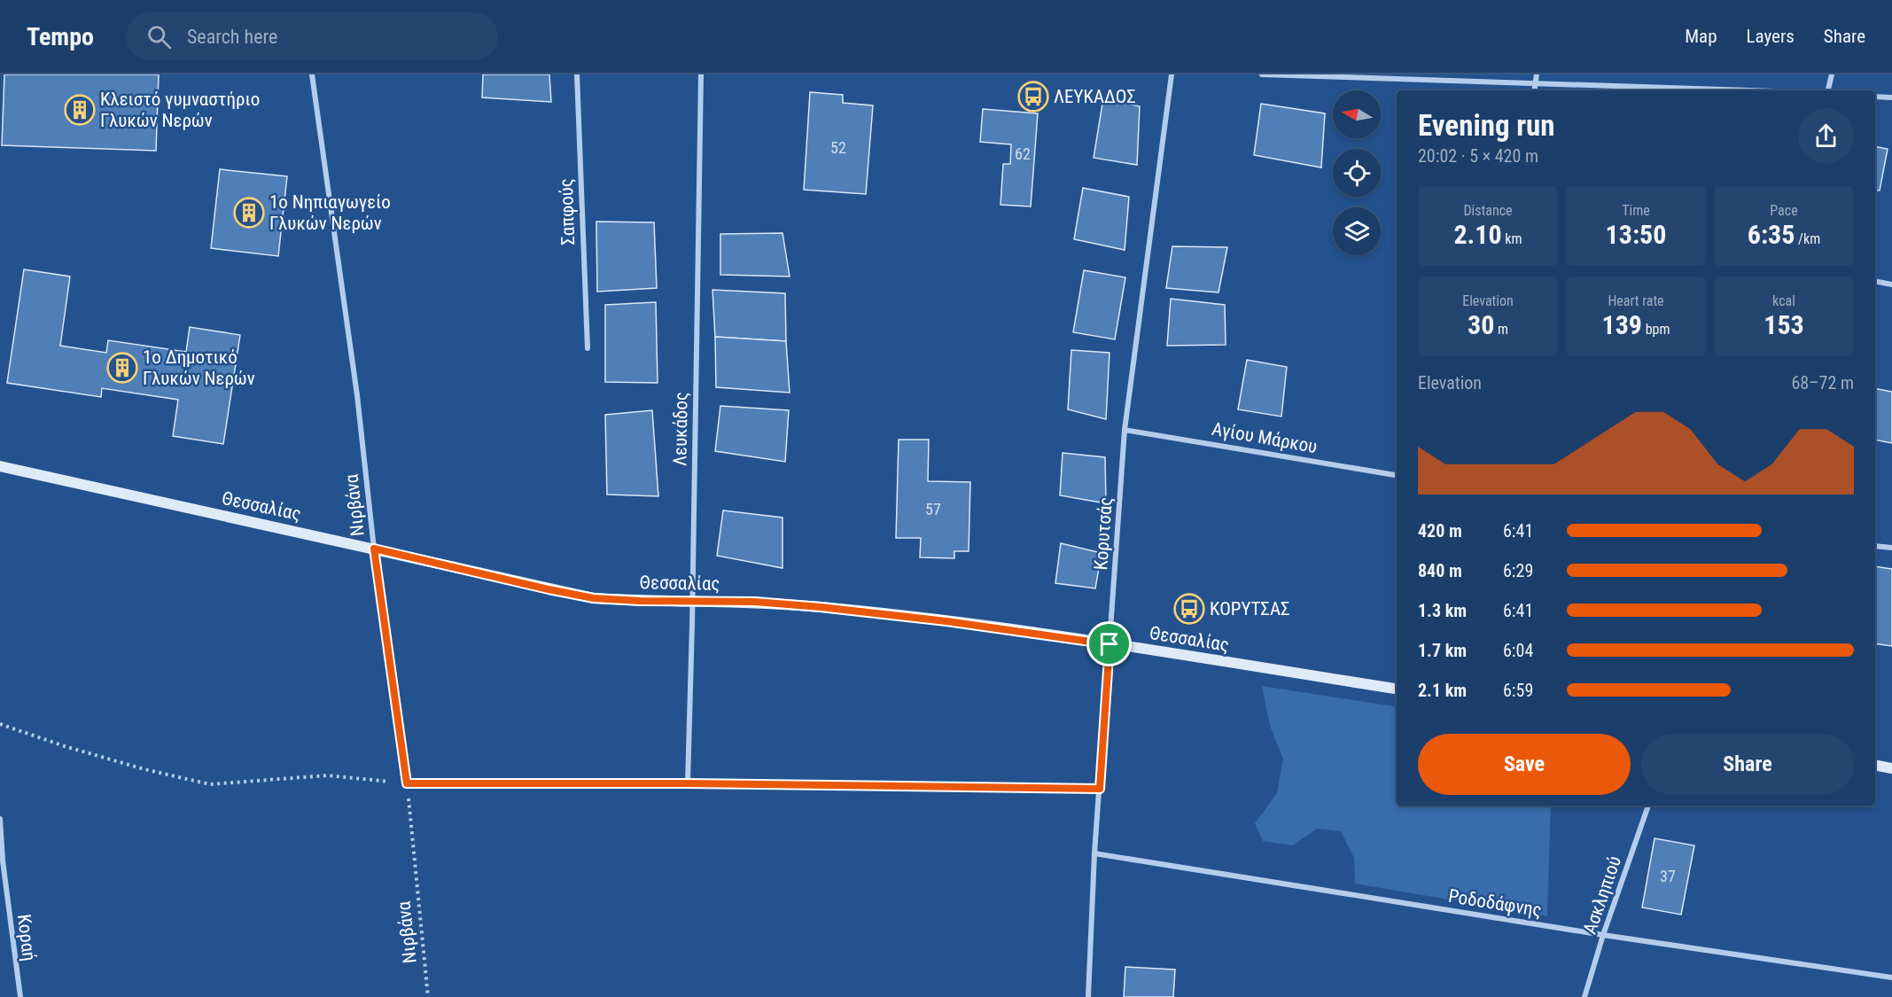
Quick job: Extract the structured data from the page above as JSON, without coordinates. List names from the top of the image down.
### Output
{
  "streets": {
    "street": [
      "Σαπφούς",
      "Λευκάδος",
      "Αγίου Μάρκου",
      "Νιρβάνα",
      "Θεσσαλίας",
      "Κορυτσάς",
      "Ασκληπιού",
      "Ροδοδάφνης",
      "Κοραή"
    ]
  },
  "crossings": [
    ["Λευκάδος", "Θεσσαλίας"],
    ["Αγίου Μάρκου", "Κορυτσάς"],
    ["Νιρβάνα", "Θεσσαλίας"],
    ["Θεσσαλίας", "Κορυτσάς"],
    ["Κορυτσάς", "Ροδοδάφνης"],
    ["Ασκληπιού", "Ροδοδάφνης"]
  ],
  "places": {
    "bus stop": ["ΛΕΥΚΑΔΟΣ", "ΚΟΡΥΤΣΑΣ"],
    "building": ["Κλειστό γυμναστήριο Γλυκών Νερών", "1ο Νηπιαγωγείο Γλυκών Νερών", "1ο Δημοτικό Γλυκών Νερών"]
  },
  "house_numbers": [
    "52",
    "62",
    "57",
    "37"
  ],
  "north": "left",
  "page": {
    "header": "Tempo",
    "search": "Search here",
    "nav": ["Map", "Layers", "Share"],
    "heading": ["Evening run", "20:02 · 5 × 420 m"],
    "stats": [
      ["Distance", "2.10 km"],
      ["Time", "13:50"],
      ["Pace", "6:35 /km"],
      ["Elevation", "30 m"],
      ["Heart rate", "139 bpm"],
      ["kcal", "153"]
    ],
    "chart": ["Elevation", "68–72 m"],
    "list": [
      {
        "name": "420 m",
        "note": "6:41"
      },
      {
        "name": "840 m",
        "note": "6:29"
      },
      {
        "name": "1.3 km",
        "note": "6:41"
      },
      {
        "name": "1.7 km",
        "note": "6:04"
      },
      {
        "name": "2.1 km",
        "note": "6:59"
      }
    ],
    "buttons": ["Save", "Share"]
  }
}
